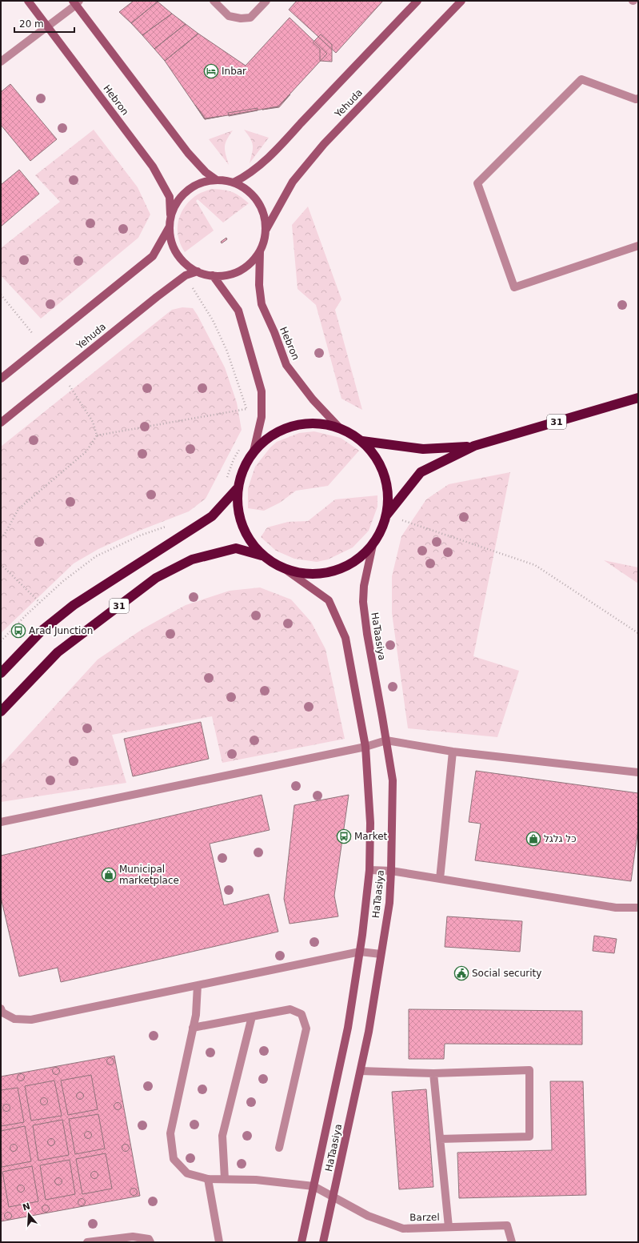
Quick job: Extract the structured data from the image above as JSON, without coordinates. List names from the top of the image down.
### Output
{
  "streets": {
    "highway": ["31"],
    "street": [
      "Hebron",
      "Yehuda",
      "HaTaasiya",
      "Barzel"
    ]
  },
  "crossings": [
    ["Hebron", "Yehuda"],
    ["Hebron", "31"],
    ["31", "HaTaasiya"],
    ["HaTaasiya", "Barzel"]
  ],
  "places": {
    "hotel": ["Inbar"],
    "bus stop": ["Arad Junction", "Market"],
    "shop": ["כל גלגל", "Municipal marketplace"],
    "public building": ["Social security"]
  },
  "scale_bar": "20 m",
  "north": "top"
}
